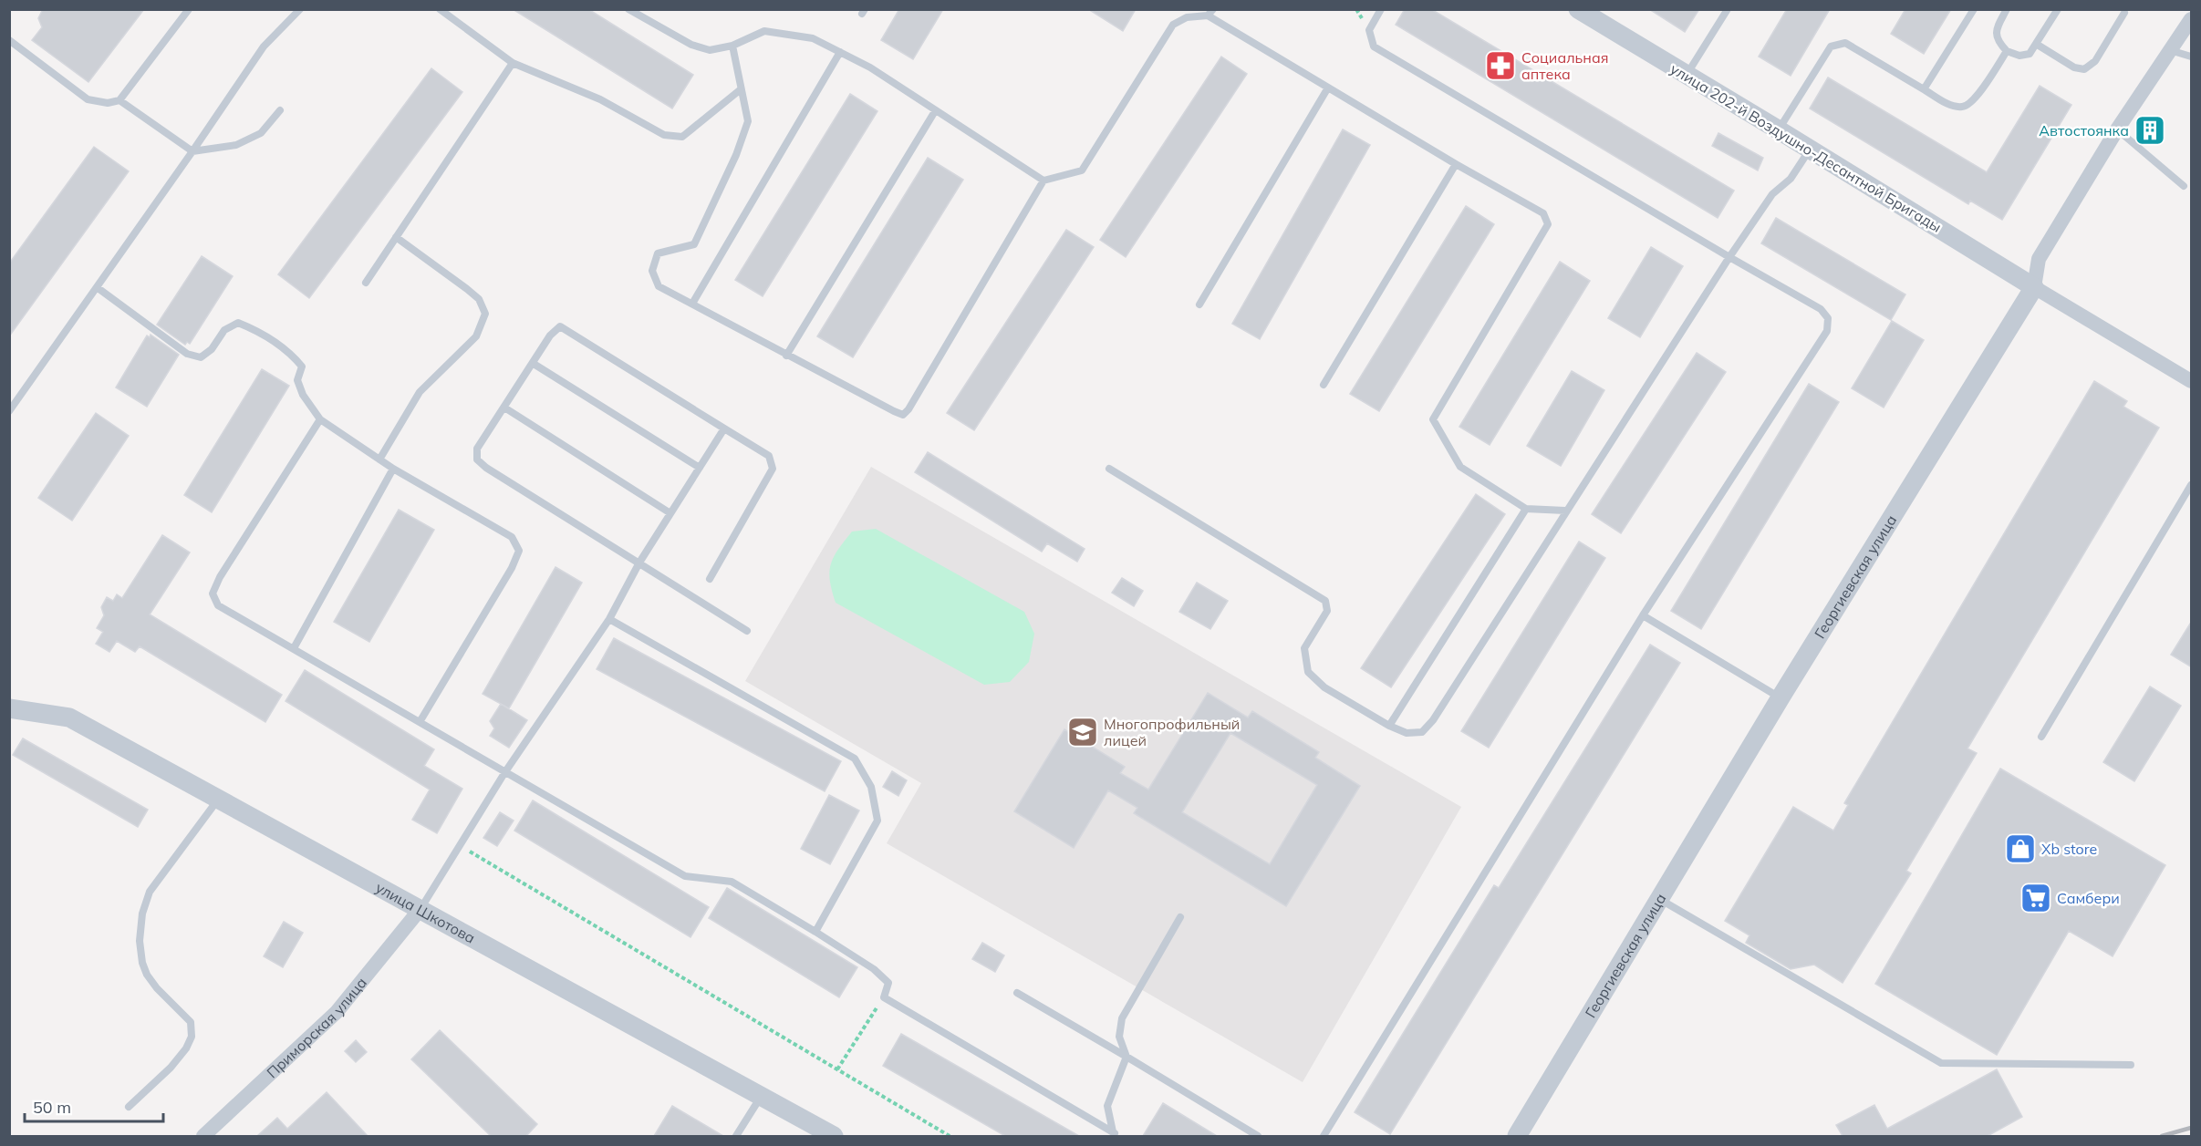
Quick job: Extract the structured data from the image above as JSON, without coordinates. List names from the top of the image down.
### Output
{
  "streets": {
    "street": [
      "улица 202-й Воздушно-Десантной Бригады",
      "Георгиевская улица",
      "улица Шкотова",
      "Приморская улица"
    ]
  },
  "crossings": [
    ["улица 202-й Воздушно-Десантной Бригады", "Георгиевская улица"],
    ["улица Шкотова", "Приморская улица"]
  ],
  "places": {
    "pharmacy": ["Социальная аптека"],
    "building": ["Автостоянка"],
    "school or university": ["Многопрофильный лицей"],
    "shop": ["Xb store"],
    "supermarket": ["Самбери"]
  },
  "scale_bar": "50 m"
}
